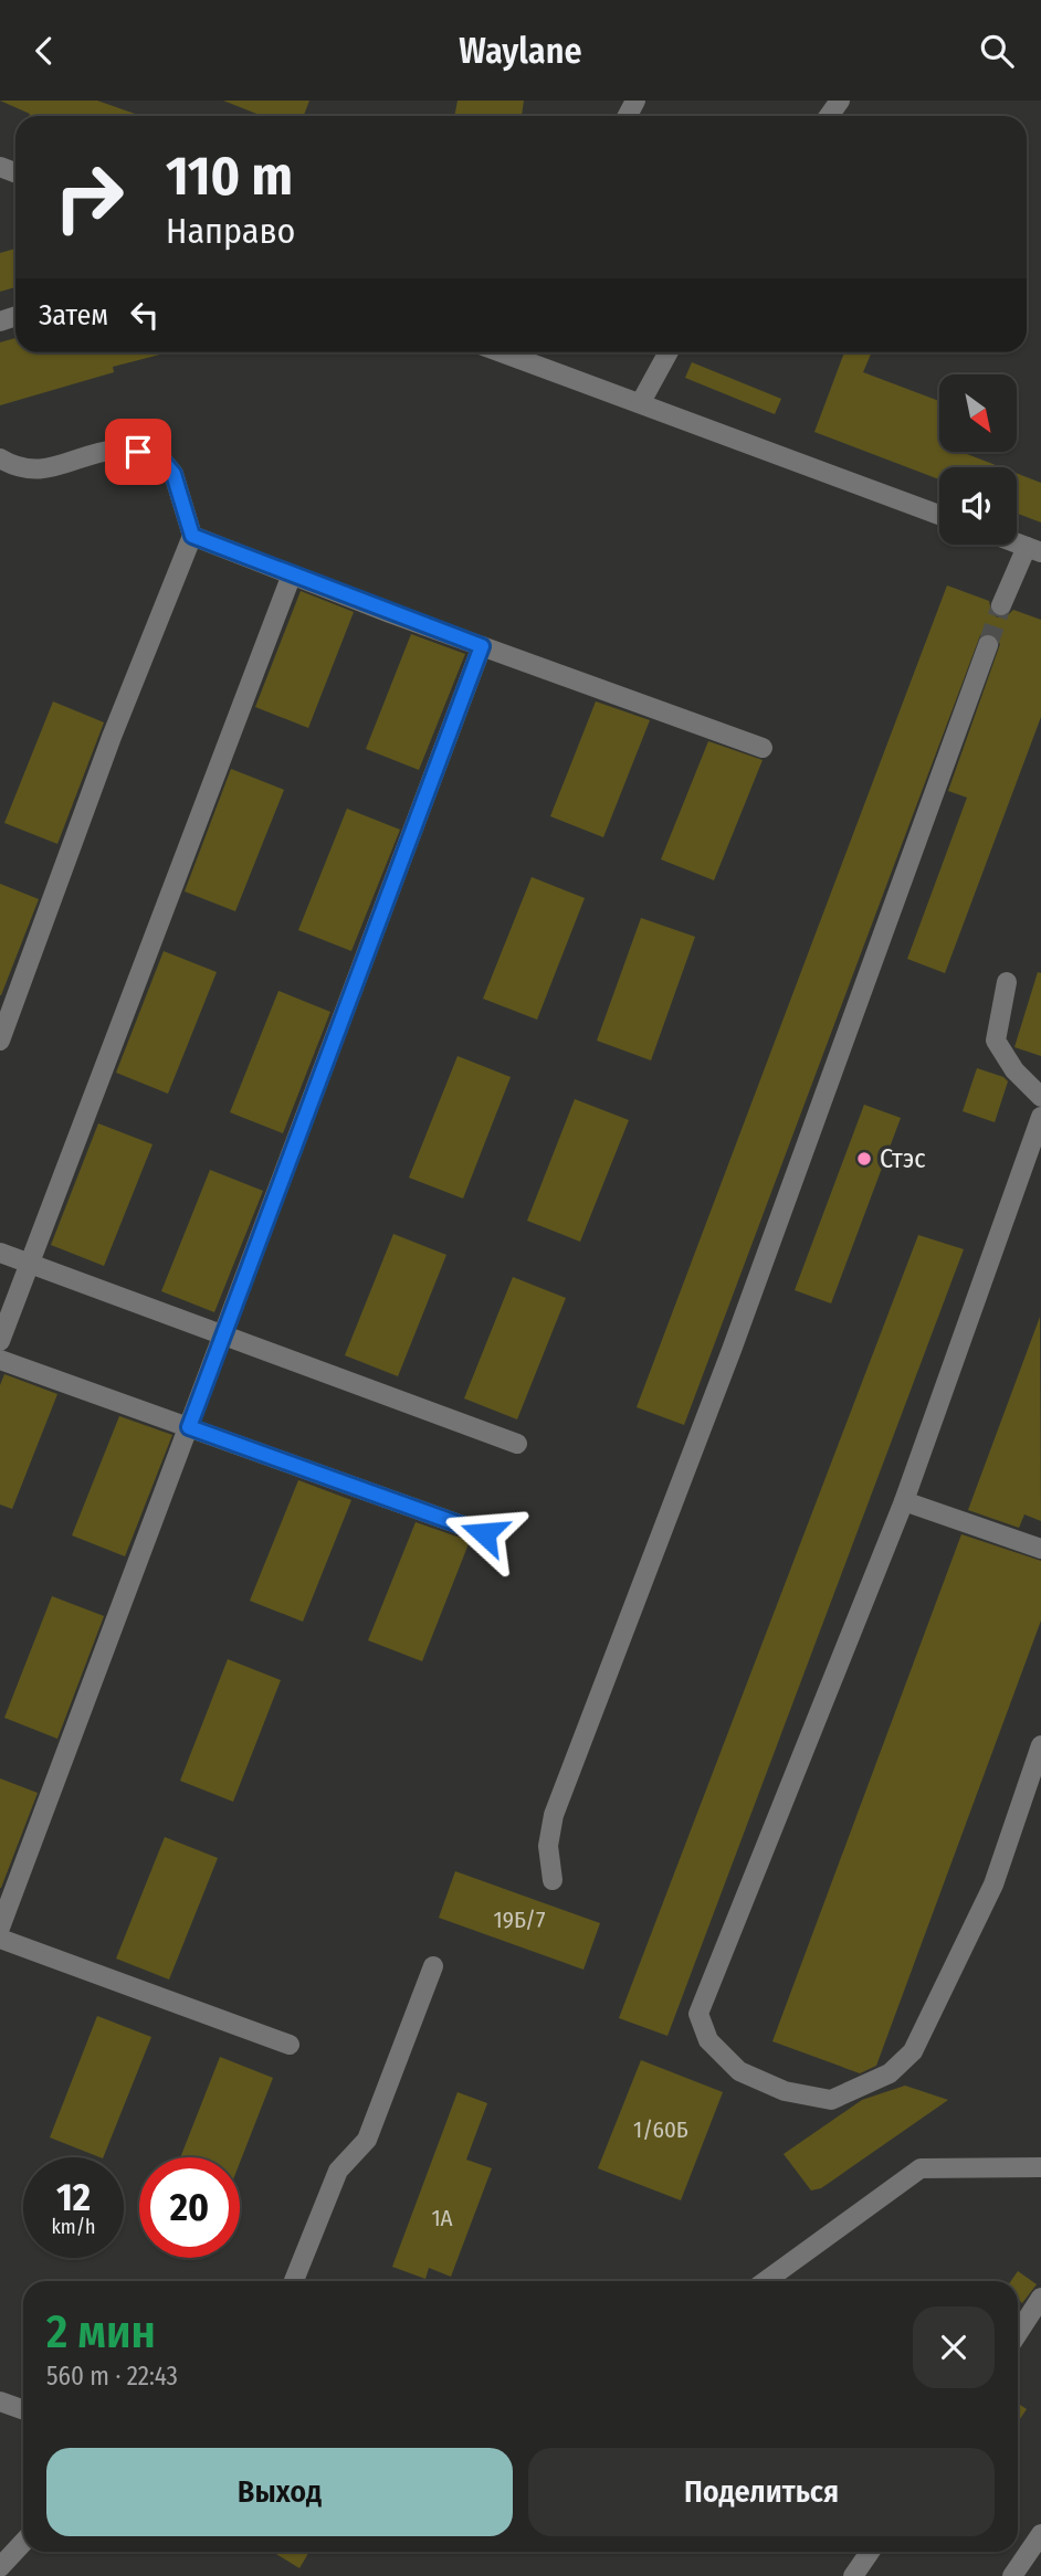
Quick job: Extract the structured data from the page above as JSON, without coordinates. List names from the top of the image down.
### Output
{
  "places": ["Стэс"],
  "house_numbers": ["19Б/7", "1/60Б", "1А"],
  "north": "bottom right",
  "page": {
    "header": "Waylane",
    "turn": ["110 m", "Направо"],
    "then": "Затем",
    "speed": "12 km/h",
    "limit": "20",
    "heading": ["2 мин", "560 m · 22:43"],
    "buttons": ["Выход", "Поделиться"]
  }
}
